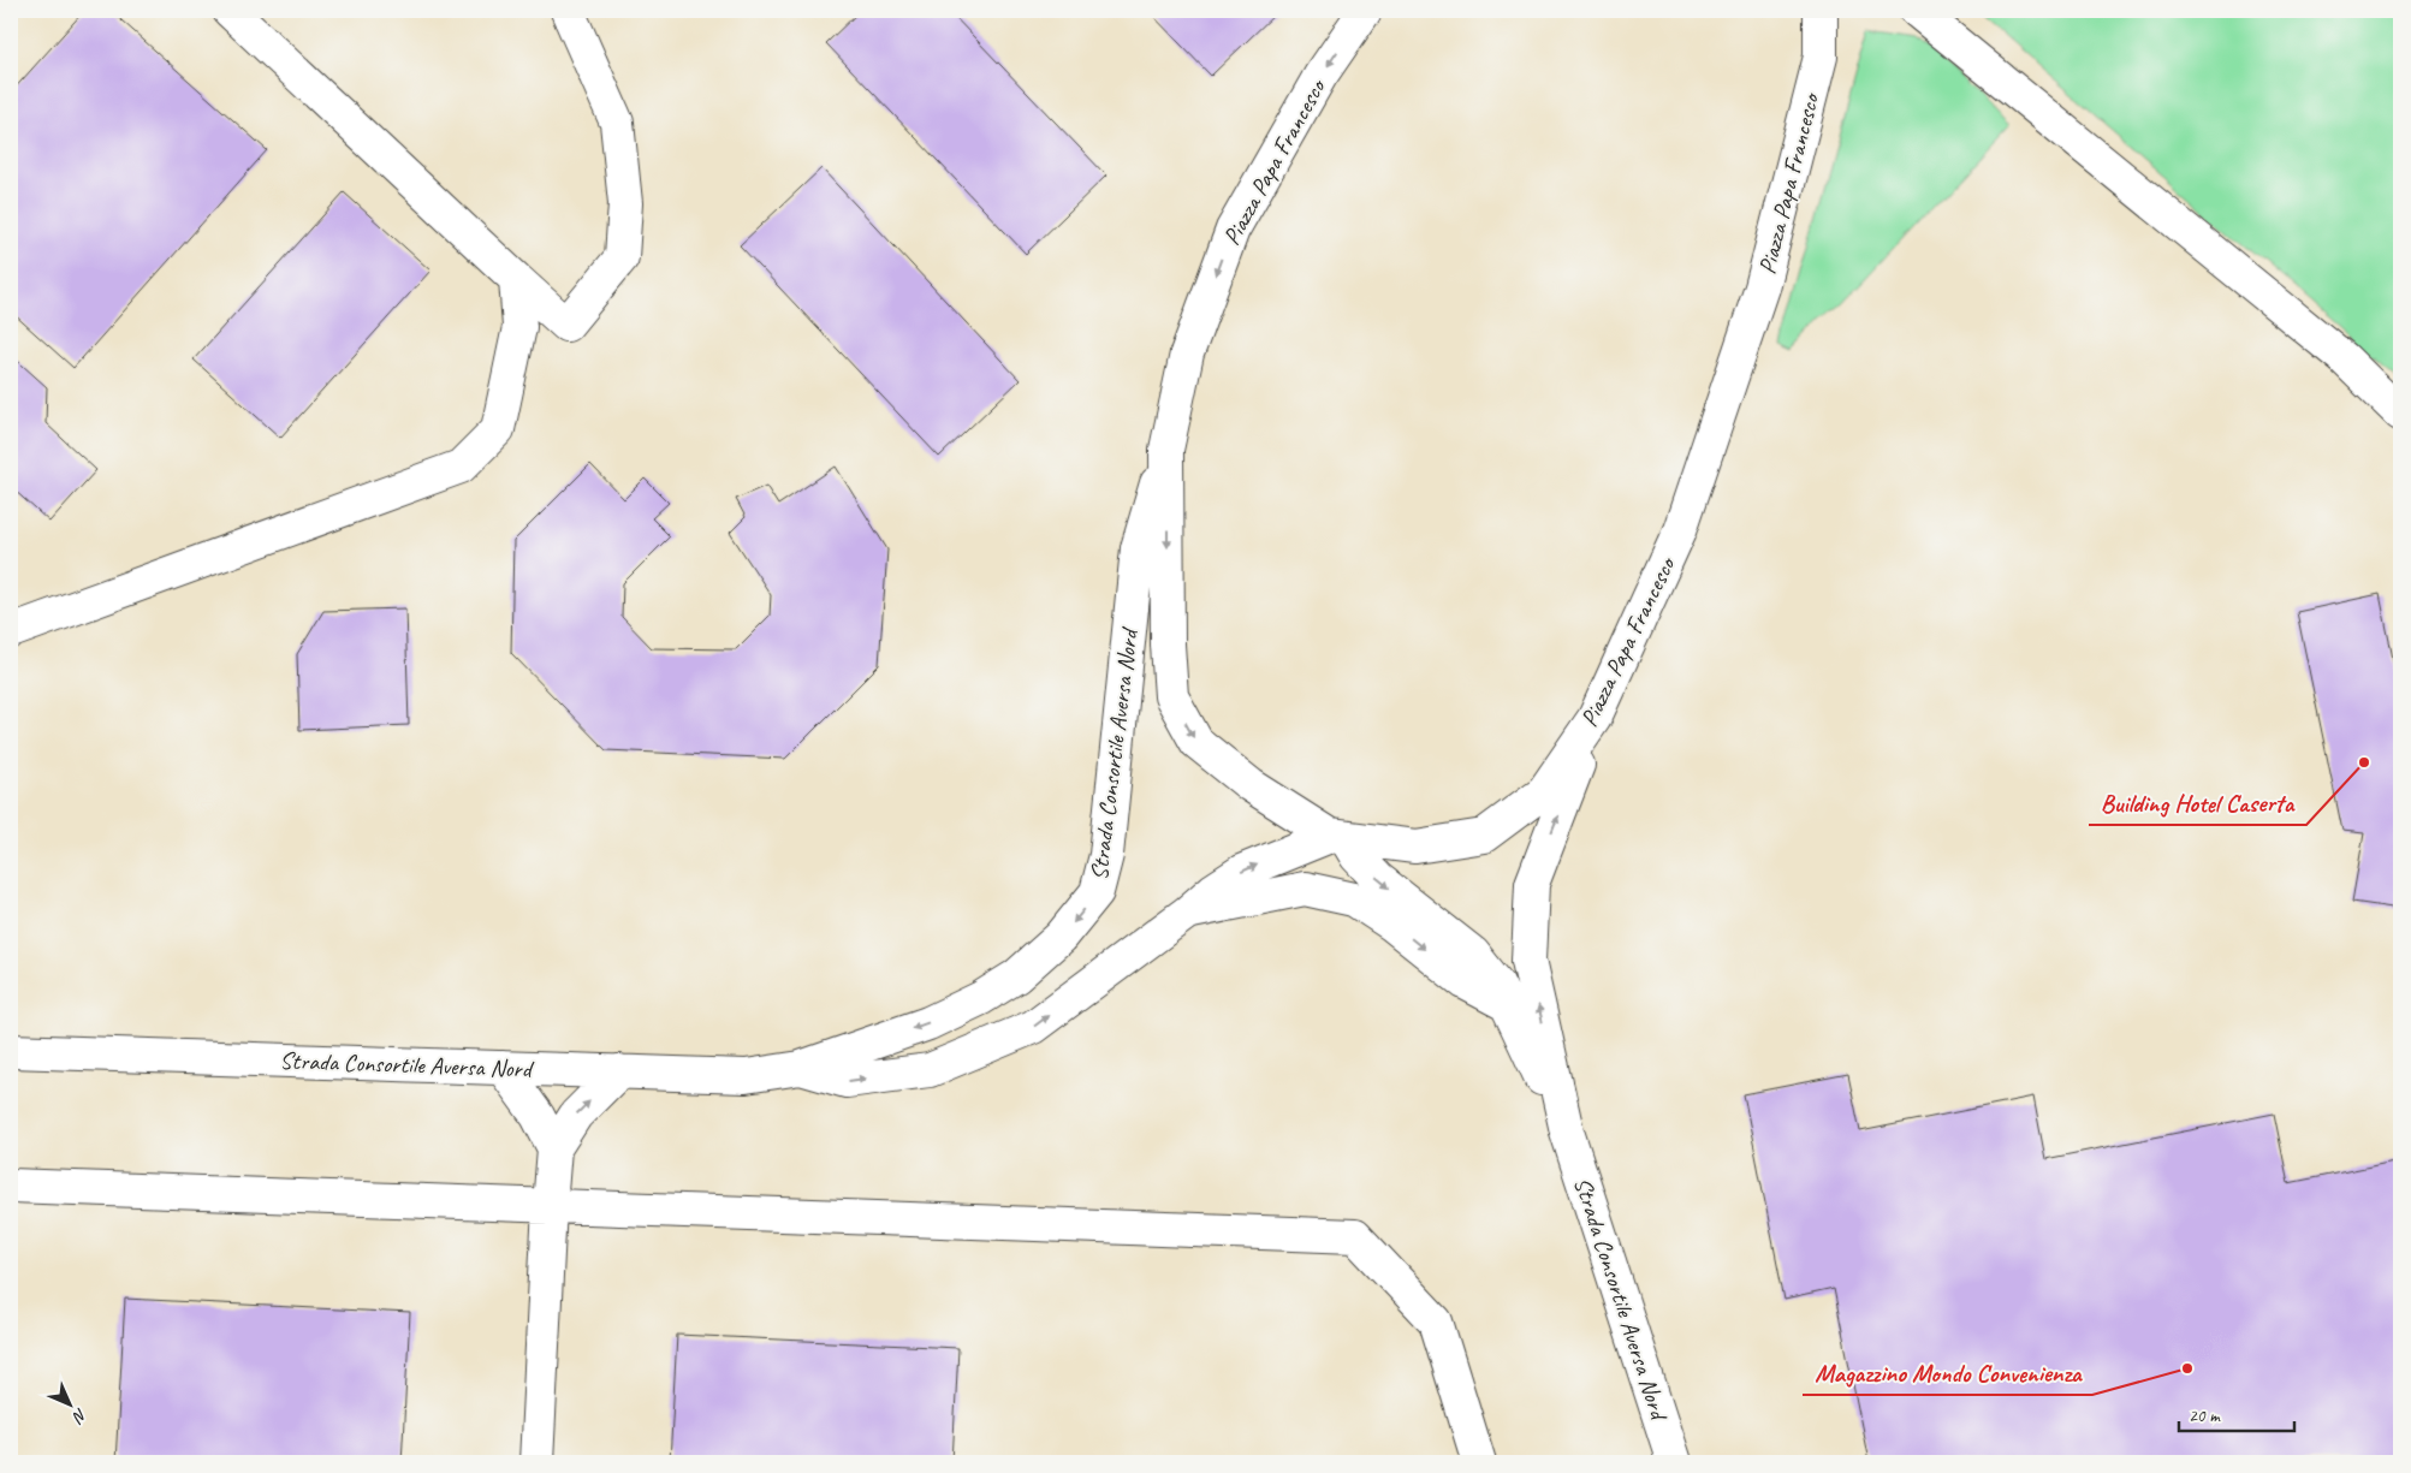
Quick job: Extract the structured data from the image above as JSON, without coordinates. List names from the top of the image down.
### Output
{
  "streets": {
    "street": ["Piazza Papa Francesco", "Strada Consortile Aversa Nord"]
  },
  "crossings": [
    ["Piazza Papa Francesco", "Strada Consortile Aversa Nord"]
  ],
  "one_way": ["Piazza Papa Francesco"],
  "places": ["Building Hotel Caserta", "Magazzino Mondo Convenienza"],
  "scale_bar": "20 m",
  "north": "bottom right"
}
